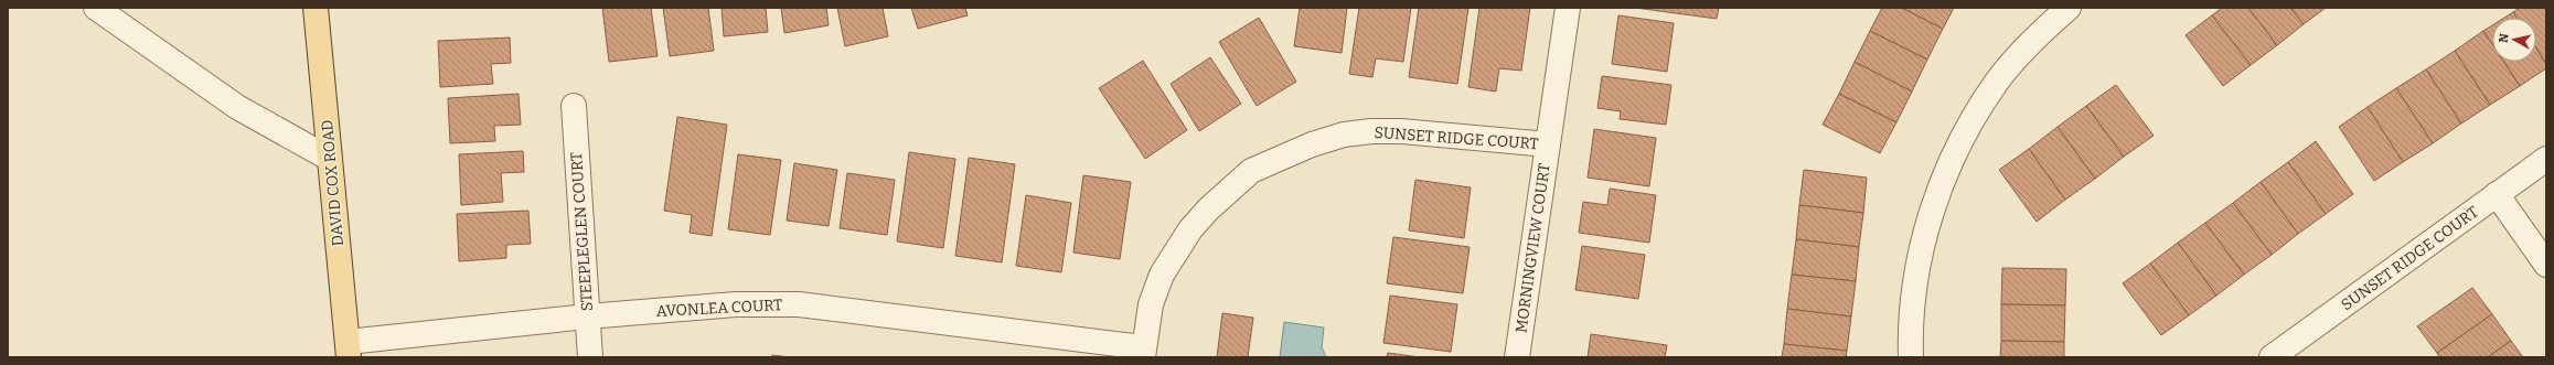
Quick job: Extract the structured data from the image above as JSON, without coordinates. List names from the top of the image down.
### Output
{
  "streets": {
    "main road": ["DAVID COX ROAD"],
    "street": [
      "SUNSET RIDGE COURT",
      "STEEPLEGLEN COURT",
      "MORNINGVIEW COURT",
      "AVONLEA COURT"
    ]
  },
  "crossings": [
    ["SUNSET RIDGE COURT", "MORNINGVIEW COURT"],
    ["SUNSET RIDGE COURT", "AVONLEA COURT"],
    ["DAVID COX ROAD", "AVONLEA COURT"],
    ["STEEPLEGLEN COURT", "AVONLEA COURT"]
  ],
  "north": "left"
}
